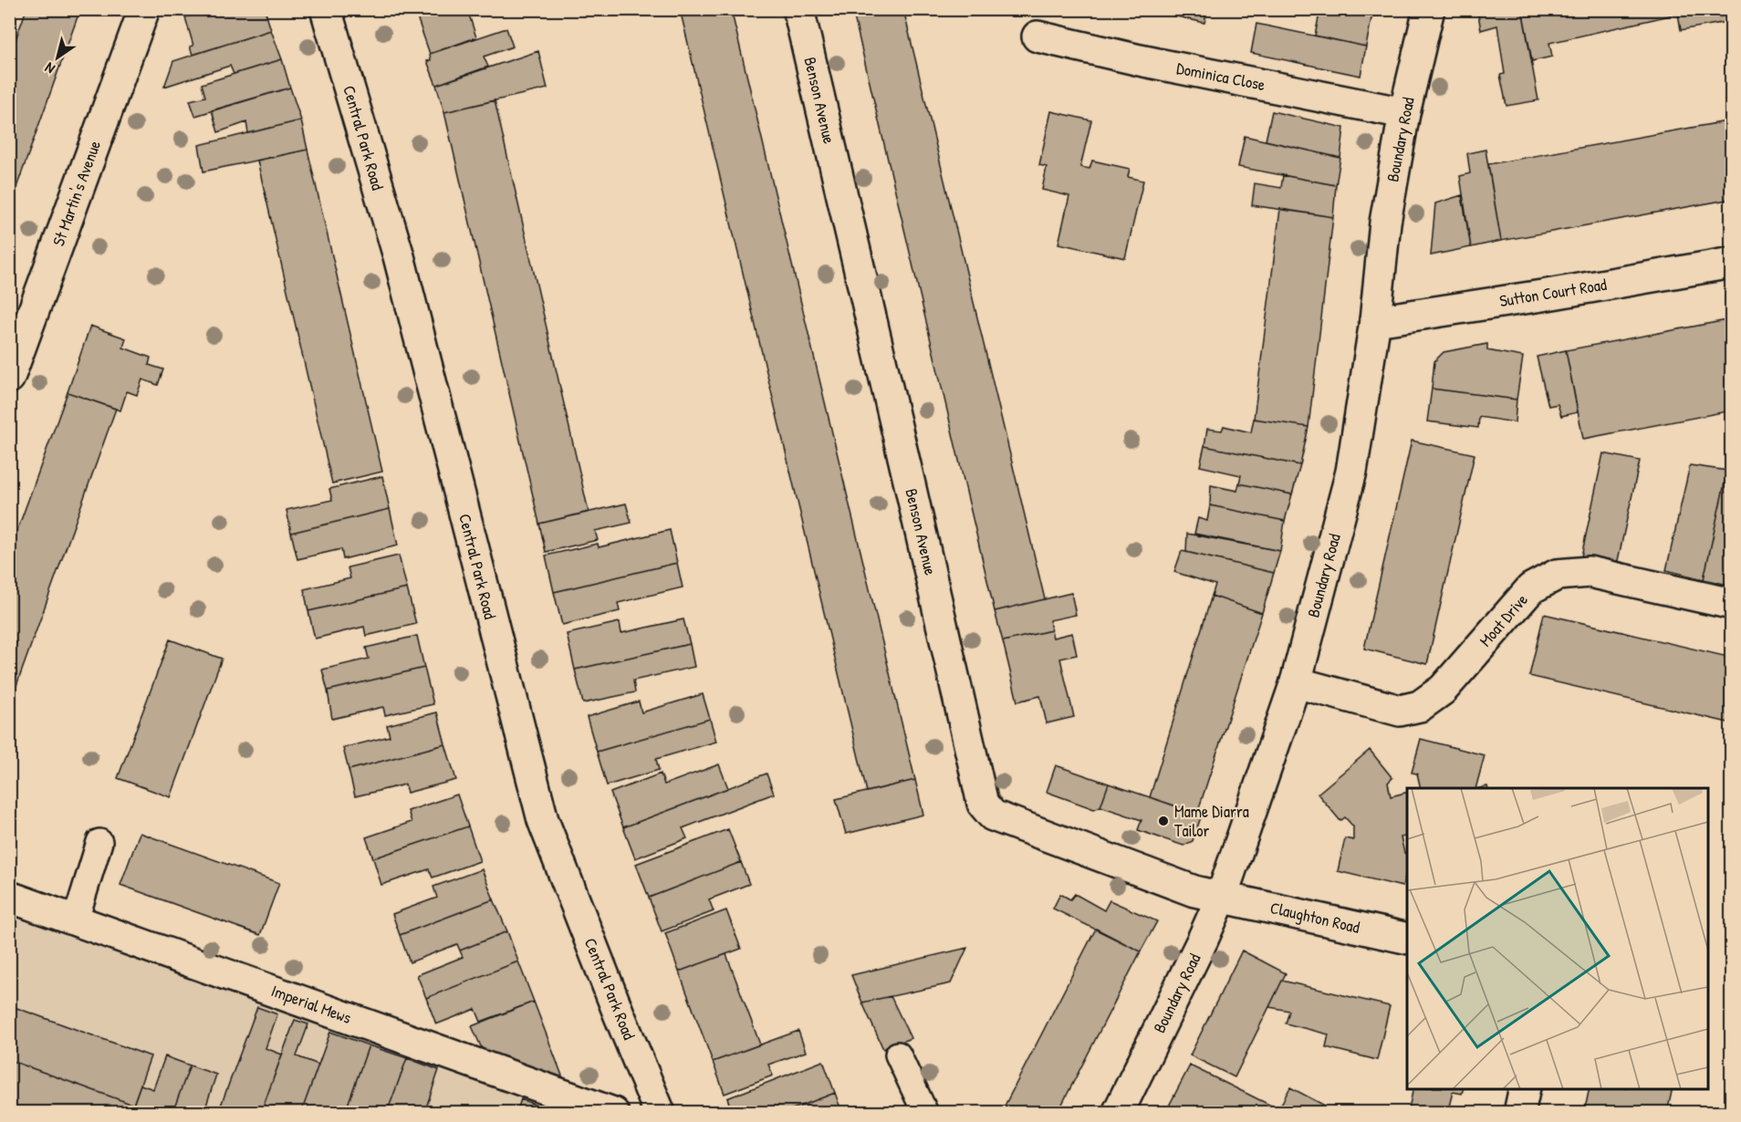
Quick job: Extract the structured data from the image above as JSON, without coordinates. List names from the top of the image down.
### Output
{
  "streets": {
    "street": [
      "Dominica Close",
      "Benson Avenue",
      "Central Park Road",
      "Boundary Road",
      "St Martin's Avenue",
      "Sutton Court Road",
      "Moat Drive",
      "Claughton Road",
      "Imperial Mews"
    ]
  },
  "crossings": [
    ["Dominica Close", "Boundary Road"],
    ["Benson Avenue", "Boundary Road"],
    ["Benson Avenue", "Claughton Road"],
    ["Boundary Road", "Sutton Court Road"],
    ["Boundary Road", "Moat Drive"],
    ["Boundary Road", "Claughton Road"]
  ],
  "places": ["Mame Diarra Tailor"],
  "north": "bottom left"
}
